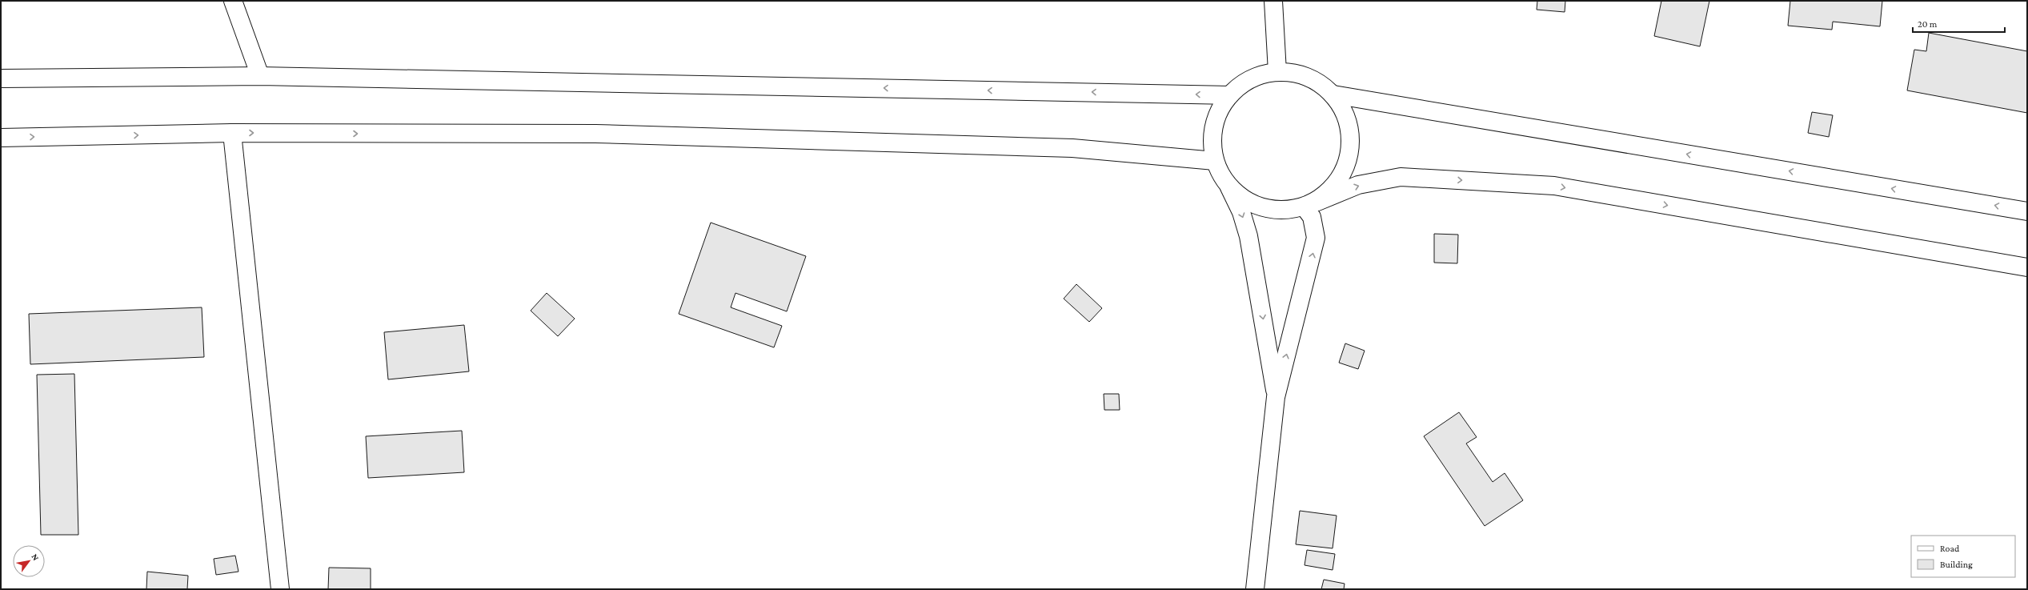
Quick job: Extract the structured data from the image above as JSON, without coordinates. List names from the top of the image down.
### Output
{
  "legend": ["Road", "Building"],
  "scale_bar": "20 m",
  "north": "top right"
}
